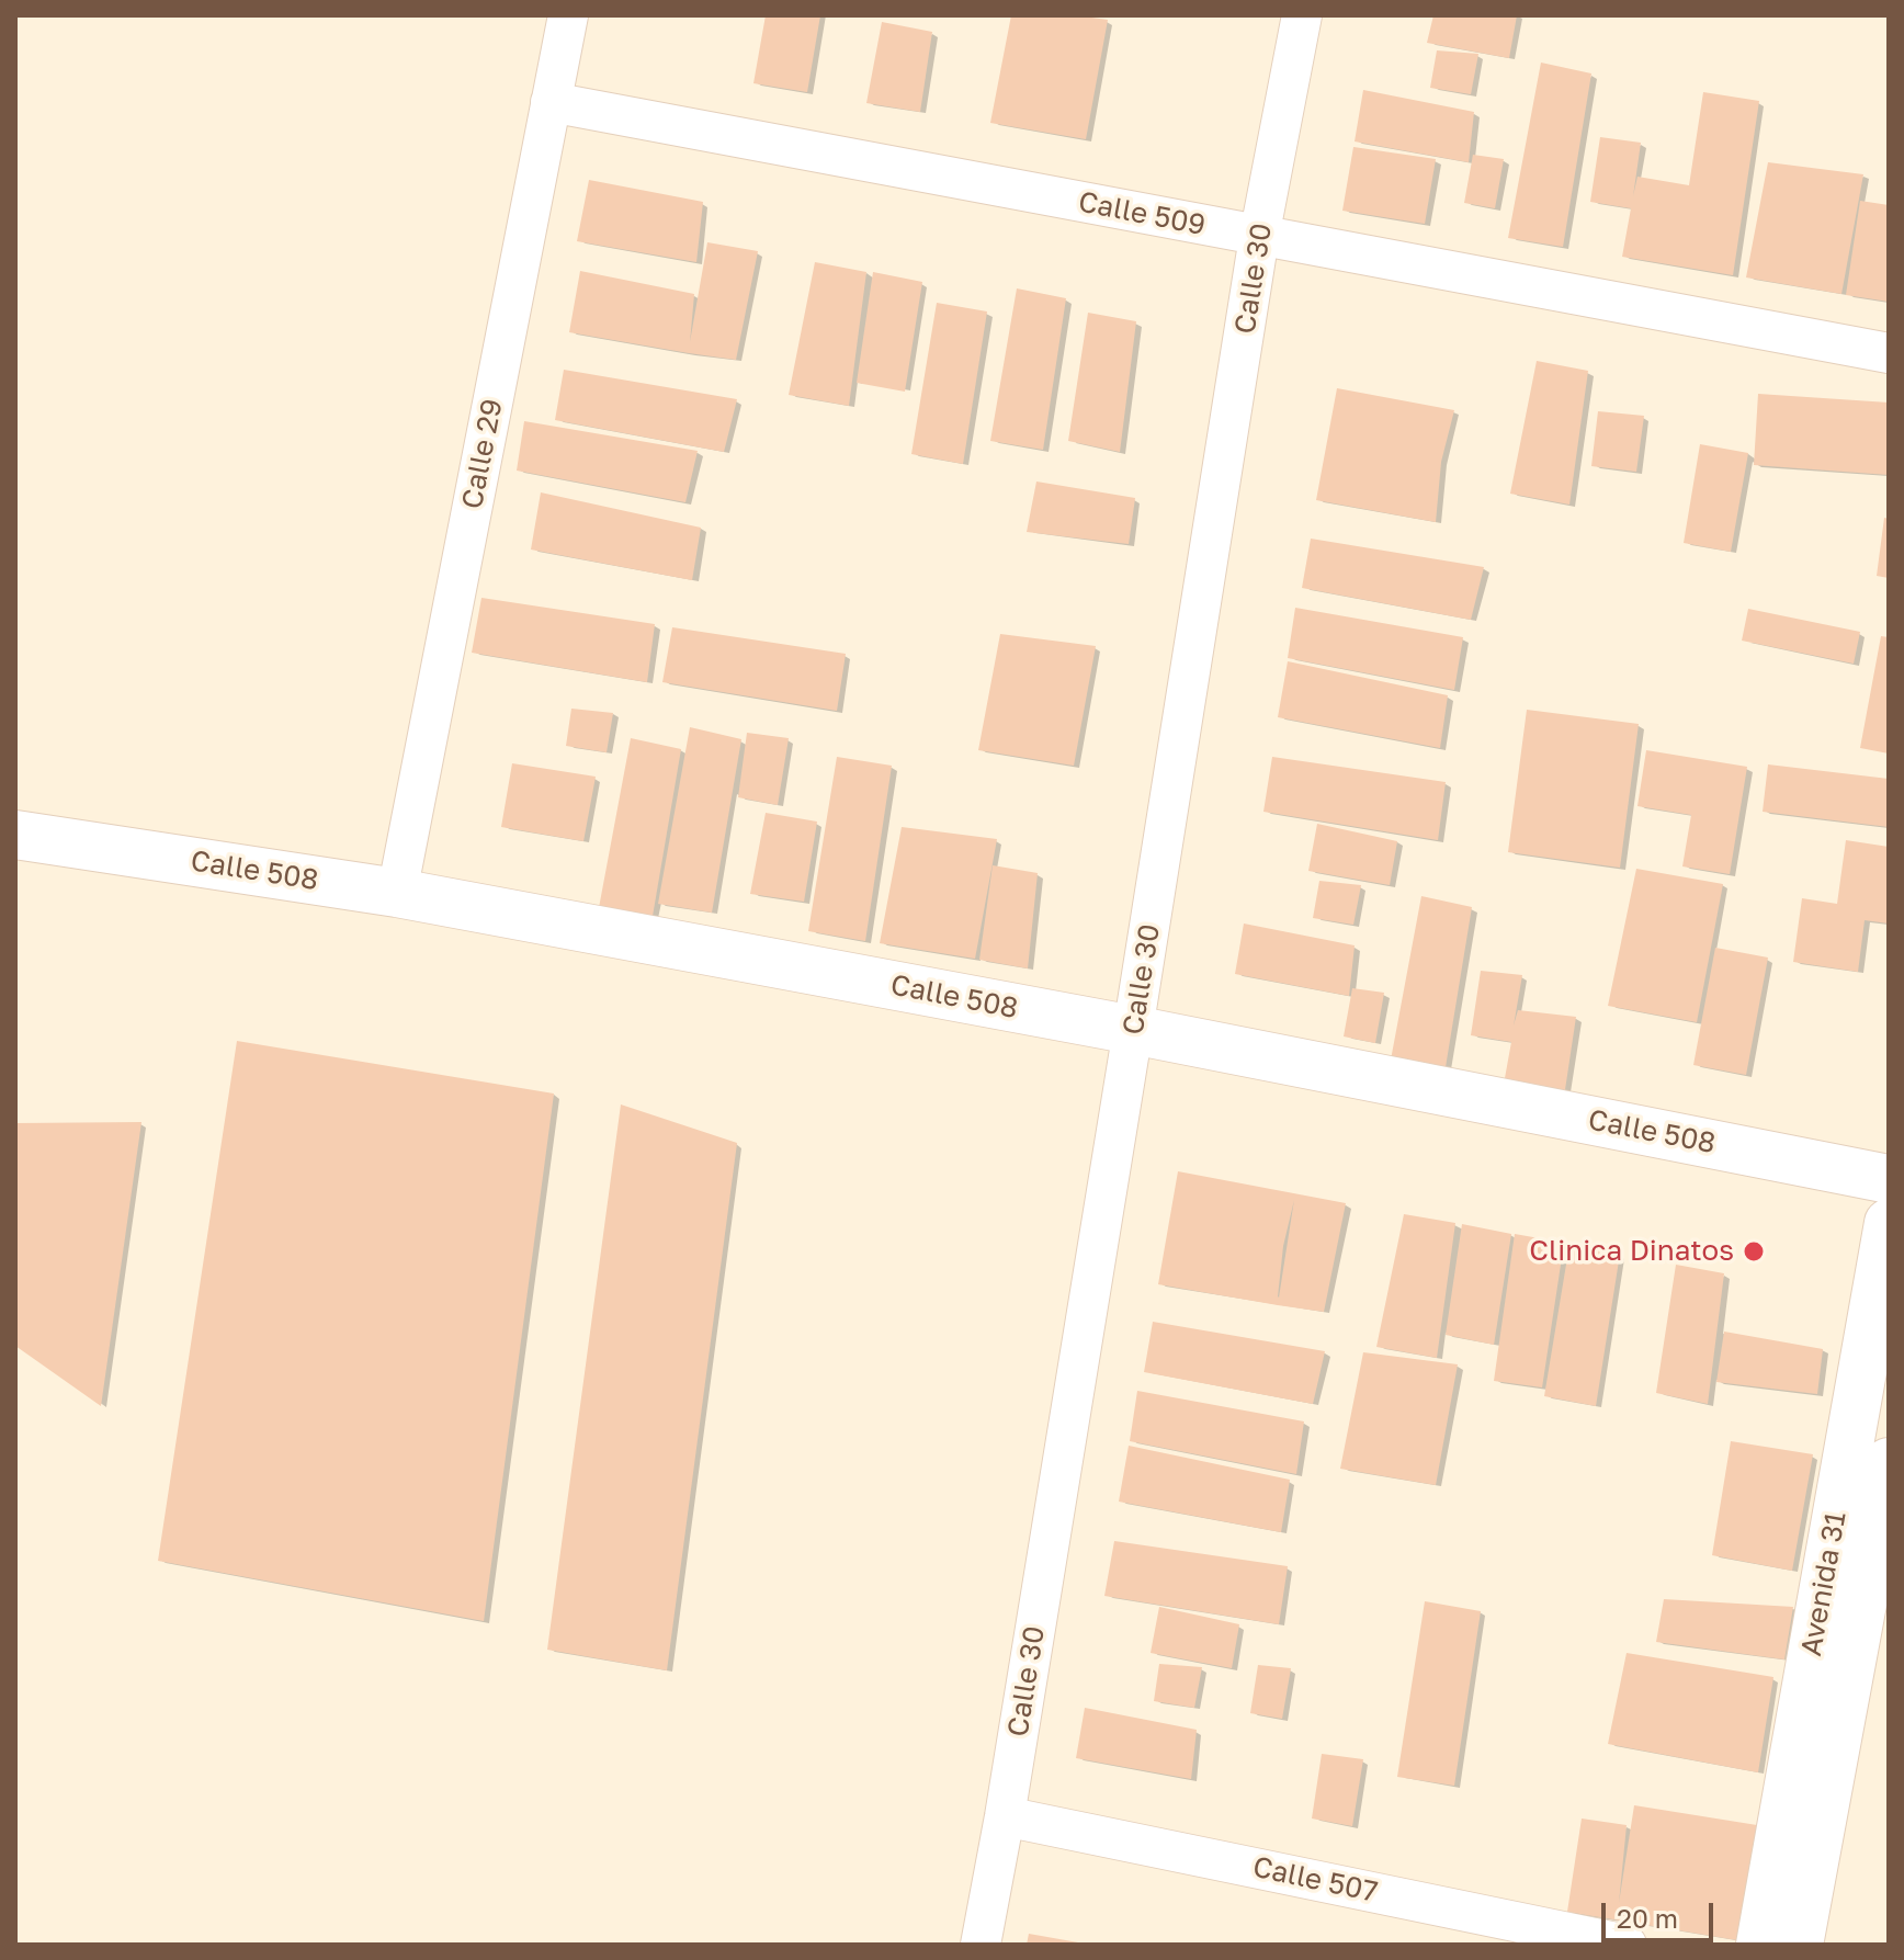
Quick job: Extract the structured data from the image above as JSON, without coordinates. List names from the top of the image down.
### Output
{
  "streets": {
    "street": [
      "Calle 509",
      "Calle 30",
      "Calle 29",
      "Calle 508",
      "Avenida 31",
      "Calle 507"
    ]
  },
  "crossings": [
    ["Calle 509", "Calle 30"],
    ["Calle 509", "Calle 29"],
    ["Calle 30", "Calle 508"],
    ["Calle 30", "Calle 507"],
    ["Calle 29", "Calle 508"]
  ],
  "places": ["Clinica Dinatos"],
  "scale_bar": "20 m"
}
